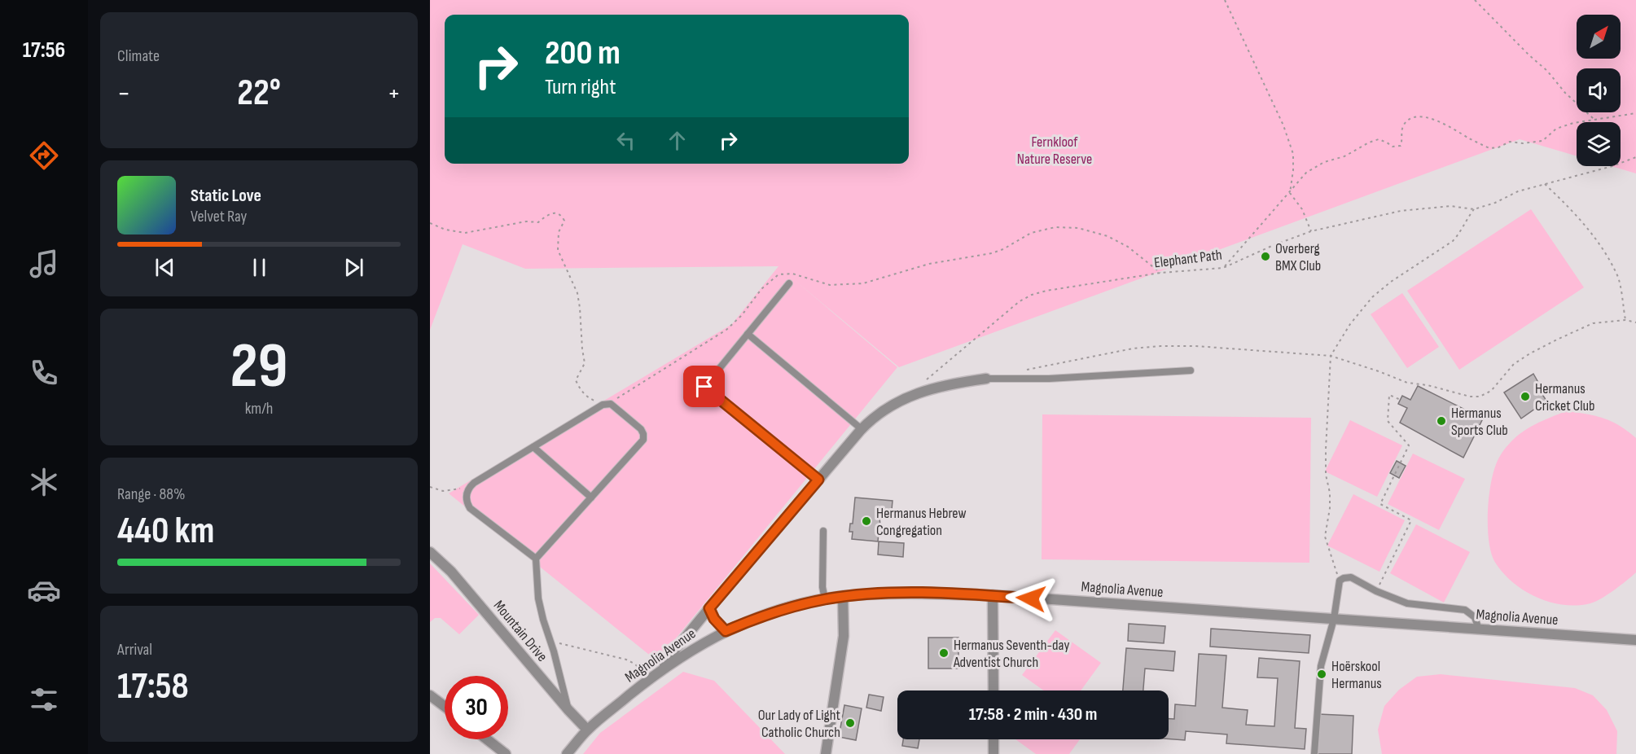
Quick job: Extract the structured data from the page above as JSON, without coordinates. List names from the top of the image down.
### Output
{
  "streets": {
    "street": ["Magnolia Avenue", "Mountain Drive"],
    "path": ["Elephant Path"]
  },
  "crossings": [
    ["Magnolia Avenue", "Mountain Drive"]
  ],
  "parks": ["Fernkloof Nature Reserve"],
  "places": [
    "Overberg BMX Club",
    "Hermanus Cricket Club",
    "Hermanus Sports Club",
    "Hermanus Hebrew Congregation",
    "Hermanus Seventh-day Adventist Church",
    "Hoërskool Hermanus",
    "Our Lady of Light Catholic Church"
  ],
  "north": "top right",
  "page": {
    "tabs": "17:56",
    "tile": [
      "Climate",
      ["29", "km/h"],
      ["Range · 88%", "440 km"],
      ["Arrival", "17:58"]
    ],
    "turn": ["200 m", "Turn right"],
    "heat": ["−", "22°", "+"],
    "song": ["Static Love", "Velvet Ray"],
    "limit": "30",
    "trip": "17:58 · 2 min · 430 m"
  }
}
